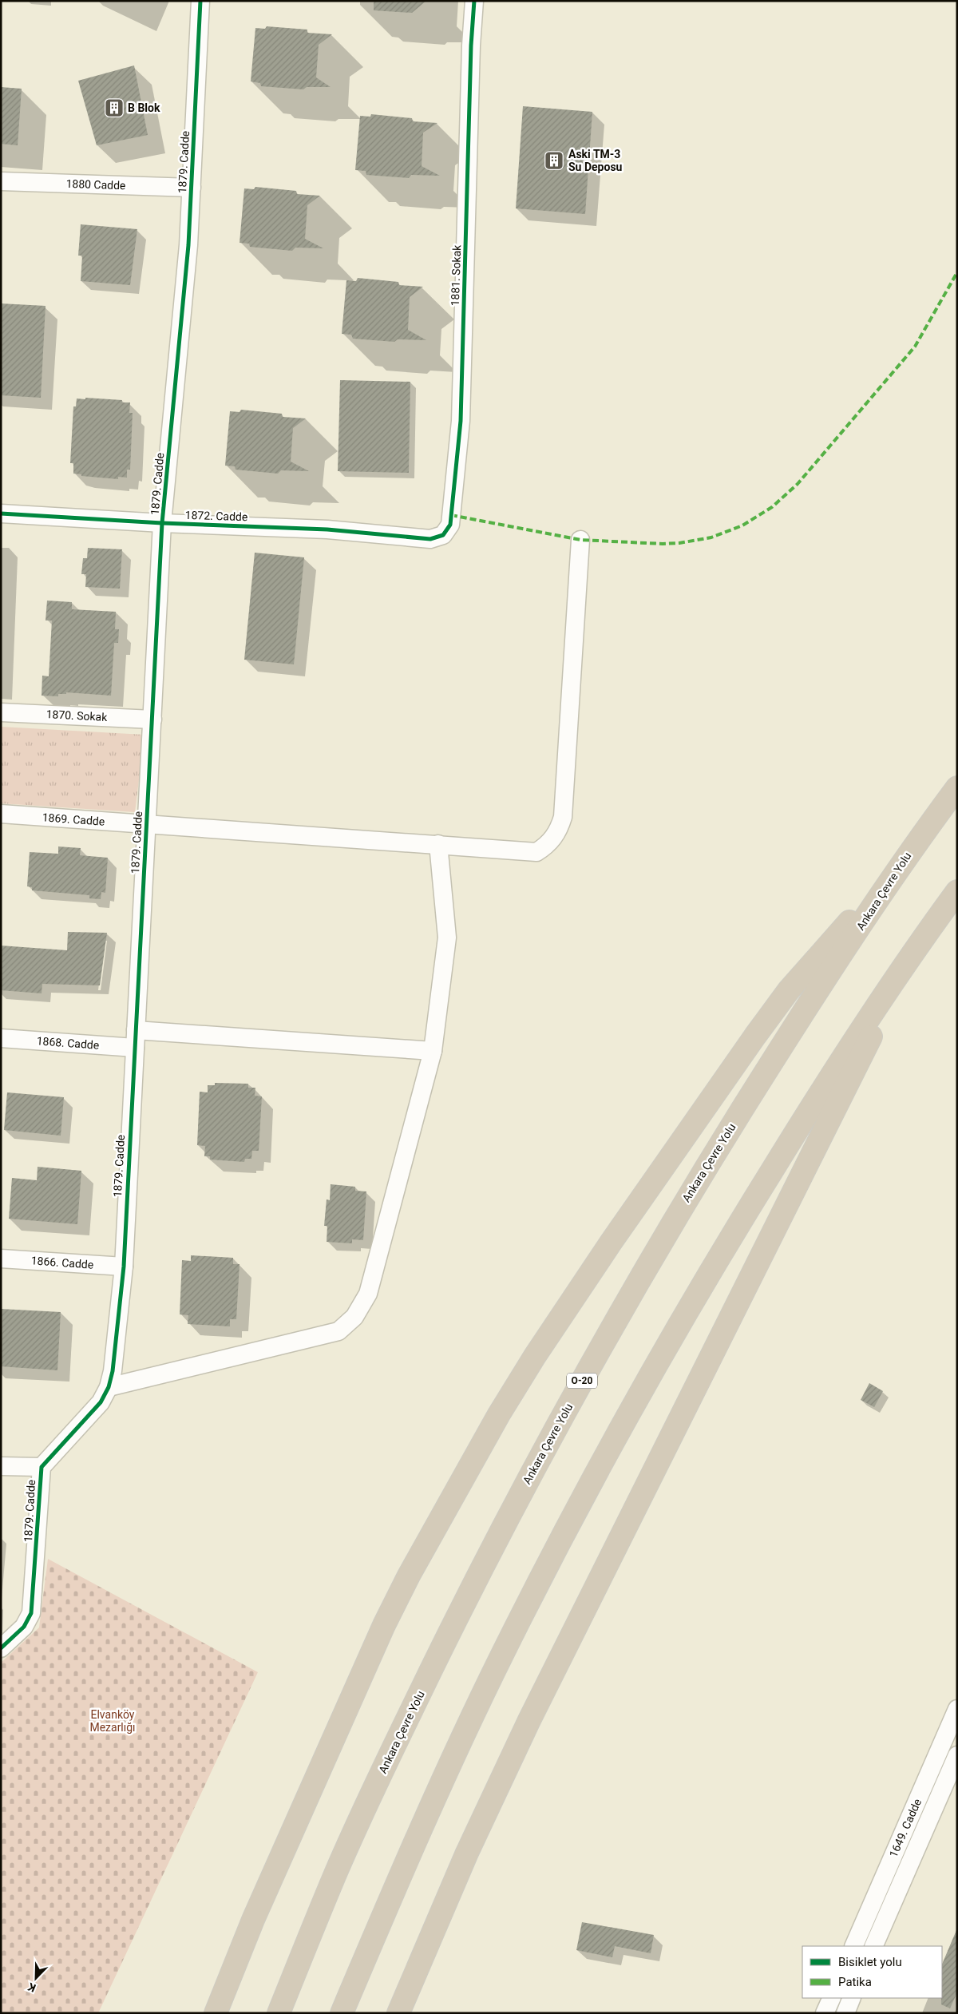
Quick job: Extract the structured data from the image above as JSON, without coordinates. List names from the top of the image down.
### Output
{
  "streets": {
    "highway": ["Ankara Çevre Yolu", "O-20"],
    "street": [
      "1879. Cadde",
      "1880 Cadde",
      "1881. Sokak",
      "1872. Cadde",
      "1870. Sokak",
      "1869. Cadde",
      "1868. Cadde",
      "1866. Cadde",
      "1649. Cadde"
    ]
  },
  "crossings": [
    ["1879. Cadde", "1880 Cadde"],
    ["1879. Cadde", "1872. Cadde"],
    ["1879. Cadde", "1870. Sokak"],
    ["1879. Cadde", "1869. Cadde"],
    ["1879. Cadde", "1868. Cadde"],
    ["1879. Cadde", "1866. Cadde"],
    ["1881. Sokak", "1872. Cadde"]
  ],
  "parks": ["Elvanköy Mezarlığı"],
  "places": {
    "building": ["B Blok", "Aski TM-3 Su Deposu"]
  },
  "legend": ["Bisiklet yolu", "Patika"],
  "north": "bottom left"
}
